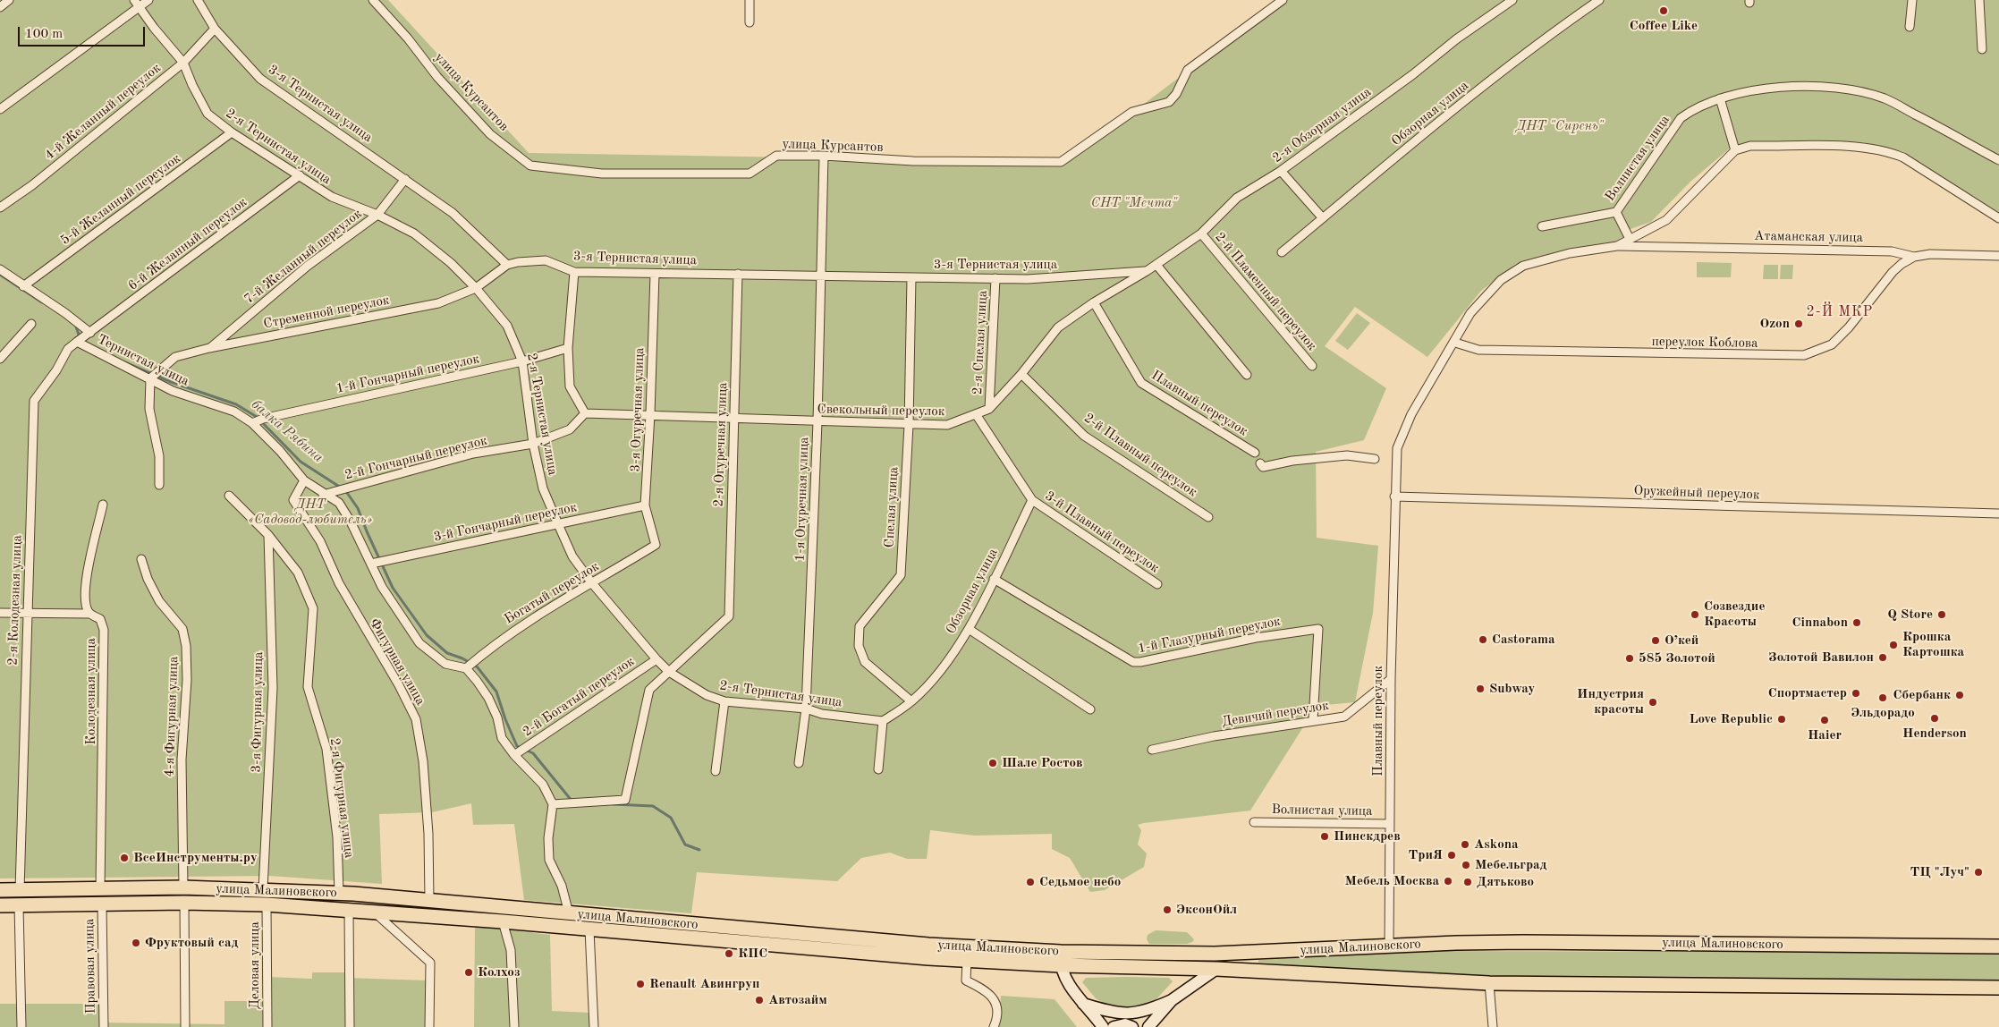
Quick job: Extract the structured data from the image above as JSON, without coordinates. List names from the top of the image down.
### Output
{
  "streets": {
    "highway": ["улица Малиновского"],
    "street": [
      "улица Курсантов",
      "3-я Тернистая улица",
      "4-й Желанный переулок",
      "Обзорная улица",
      "2-я Обзорная улица",
      "2-я Тернистая улица",
      "Волнистая улица",
      "5-й Желанный переулок",
      "Атаманская улица",
      "6-й Желанный переулок",
      "7-й Желанный переулок",
      "2-й Пламенный переулок",
      "Стременной переулок",
      "2-я Спелая улица",
      "переулок Коблова",
      "Тернистая улица",
      "1-й Гончарный переулок",
      "Плавный переулок",
      "3-я Огуречная улица",
      "Свекольный переулок",
      "2-я Огуречная улица",
      "2-й Плавный переулок",
      "2-й Гончарный переулок",
      "Оружейный переулок",
      "1-я Огуречная улица",
      "Спелая улица",
      "3-й Гончарный переулок",
      "3-й Плавный переулок",
      "Богатый переулок",
      "2-я Колодезная улица",
      "1-й Глазурный переулок",
      "Фигурная улица",
      "Колодезная улица",
      "2-й Богатый переулок",
      "3-я Фигурная улица",
      "Девичий переулок",
      "4-я Фигурная улица",
      "2-я Фигурная улица",
      "Деловая улица",
      "Правовая улица"
    ]
  },
  "crossings": [
    ["улица Курсантов", "1-я Огуречная улица"],
    ["3-я Тернистая улица", "4-й Желанный переулок"],
    ["3-я Тернистая улица", "2-я Обзорная улица"],
    ["3-я Тернистая улица", "7-й Желанный переулок"],
    ["3-я Тернистая улица", "Стременной переулок"],
    ["3-я Тернистая улица", "2-я Спелая улица"],
    ["3-я Тернистая улица", "3-я Огуречная улица"],
    ["3-я Тернистая улица", "Свекольный переулок"],
    ["3-я Тернистая улица", "2-я Огуречная улица"],
    ["3-я Тернистая улица", "1-я Огуречная улица"],
    ["3-я Тернистая улица", "Спелая улица"],
    ["4-й Желанный переулок", "2-я Тернистая улица"],
    ["Обзорная улица", "2-я Тернистая улица"],
    ["Обзорная улица", "Спелая улица"],
    ["Обзорная улица", "3-й Плавный переулок"],
    ["Обзорная улица", "1-й Глазурный переулок"],
    ["2-я Обзорная улица", "2-й Пламенный переулок"],
    ["2-я Обзорная улица", "Свекольный переулок"],
    ["2-я Тернистая улица", "5-й Желанный переулок"],
    ["2-я Тернистая улица", "6-й Желанный переулок"],
    ["2-я Тернистая улица", "7-й Желанный переулок"],
    ["2-я Тернистая улица", "Стременной переулок"],
    ["2-я Тернистая улица", "1-й Гончарный переулок"],
    ["2-я Тернистая улица", "2-я Огуречная улица"],
    ["2-я Тернистая улица", "2-й Гончарный переулок"],
    ["2-я Тернистая улица", "1-я Огуречная улица"],
    ["2-я Тернистая улица", "3-й Гончарный переулок"],
    ["2-я Тернистая улица", "Богатый переулок"],
    ["2-я Тернистая улица", "2-й Богатый переулок"],
    ["Волнистая улица", "Плавный переулок"],
    ["5-й Желанный переулок", "Тернистая улица"],
    ["Атаманская улица", "переулок Коблова"],
    ["Атаманская улица", "Плавный переулок"],
    ["6-й Желанный переулок", "Тернистая улица"],
    ["6-й Желанный переулок", "2-я Колодезная улица"],
    ["7-й Желанный переулок", "Стременной переулок"],
    ["Стременной переулок", "Тернистая улица"],
    ["2-я Спелая улица", "Свекольный переулок"],
    ["переулок Коблова", "Плавный переулок"],
    ["Тернистая улица", "1-й Гончарный переулок"],
    ["Тернистая улица", "2-й Гончарный переулок"],
    ["Тернистая улица", "3-й Гончарный переулок"],
    ["Тернистая улица", "Богатый переулок"],
    ["Тернистая улица", "2-я Колодезная улица"],
    ["Тернистая улица", "Фигурная улица"],
    ["Плавный переулок", "Свекольный переулок"],
    ["Плавный переулок", "Оружейный переулок"],
    ["Плавный переулок", "Девичий переулок"],
    ["Плавный переулок", "улица Малиновского"],
    ["3-я Огуречная улица", "Свекольный переулок"],
    ["3-я Огуречная улица", "3-й Гончарный переулок"],
    ["3-я Огуречная улица", "Богатый переулок"],
    ["Свекольный переулок", "2-я Огуречная улица"],
    ["Свекольный переулок", "2-й Плавный переулок"],
    ["Свекольный переулок", "2-й Гончарный переулок"],
    ["Свекольный переулок", "1-я Огуречная улица"],
    ["Свекольный переулок", "Спелая улица"],
    ["2-я Колодезная улица", "улица Малиновского"],
    ["1-й Глазурный переулок", "Девичий переулок"],
    ["Фигурная улица", "улица Малиновского"],
    ["Колодезная улица", "улица Малиновского"],
    ["3-я Фигурная улица", "2-я Фигурная улица"],
    ["3-я Фигурная улица", "улица Малиновского"],
    ["4-я Фигурная улица", "улица Малиновского"],
    ["2-я Фигурная улица", "улица Малиновского"],
    ["улица Малиновского", "Деловая улица"],
    ["улица Малиновского", "Правовая улица"]
  ],
  "districts": ["2-Й МКР"],
  "water": ["балка Рябина"],
  "parks": ["ДНТ \"Сирень\"", "СНТ \"Мечта\"", "ДНТ «Садовод-любитель»"],
  "places": [
    "Coffee Like",
    "Ozon",
    "Созвездие Красоты",
    "Q Store",
    "Cinnabon",
    "Castorama",
    "О’кей",
    "Крошка Картошка",
    "Золотой Вавилон",
    "585 Золотой",
    "Subway",
    "Спортмастер",
    "Сбербанк",
    "Эльдорадо",
    "Индустрия красоты",
    "Henderson",
    "Love Republic",
    "Haier",
    "Шале Ростов",
    "Пинскдрев",
    "Askona",
    "ТриЯ",
    "ВсеИнструменты.ру",
    "Мебельград",
    "ТЦ \"Луч\"",
    "Мебель Москва",
    "Седьмое небо",
    "Дятьково",
    "ЭксонОйл",
    "Фруктовый сад",
    "КПС",
    "Колхоз",
    "Renault Авингруп",
    "Автозайм"
  ],
  "scale_bar": "100 m"
}
